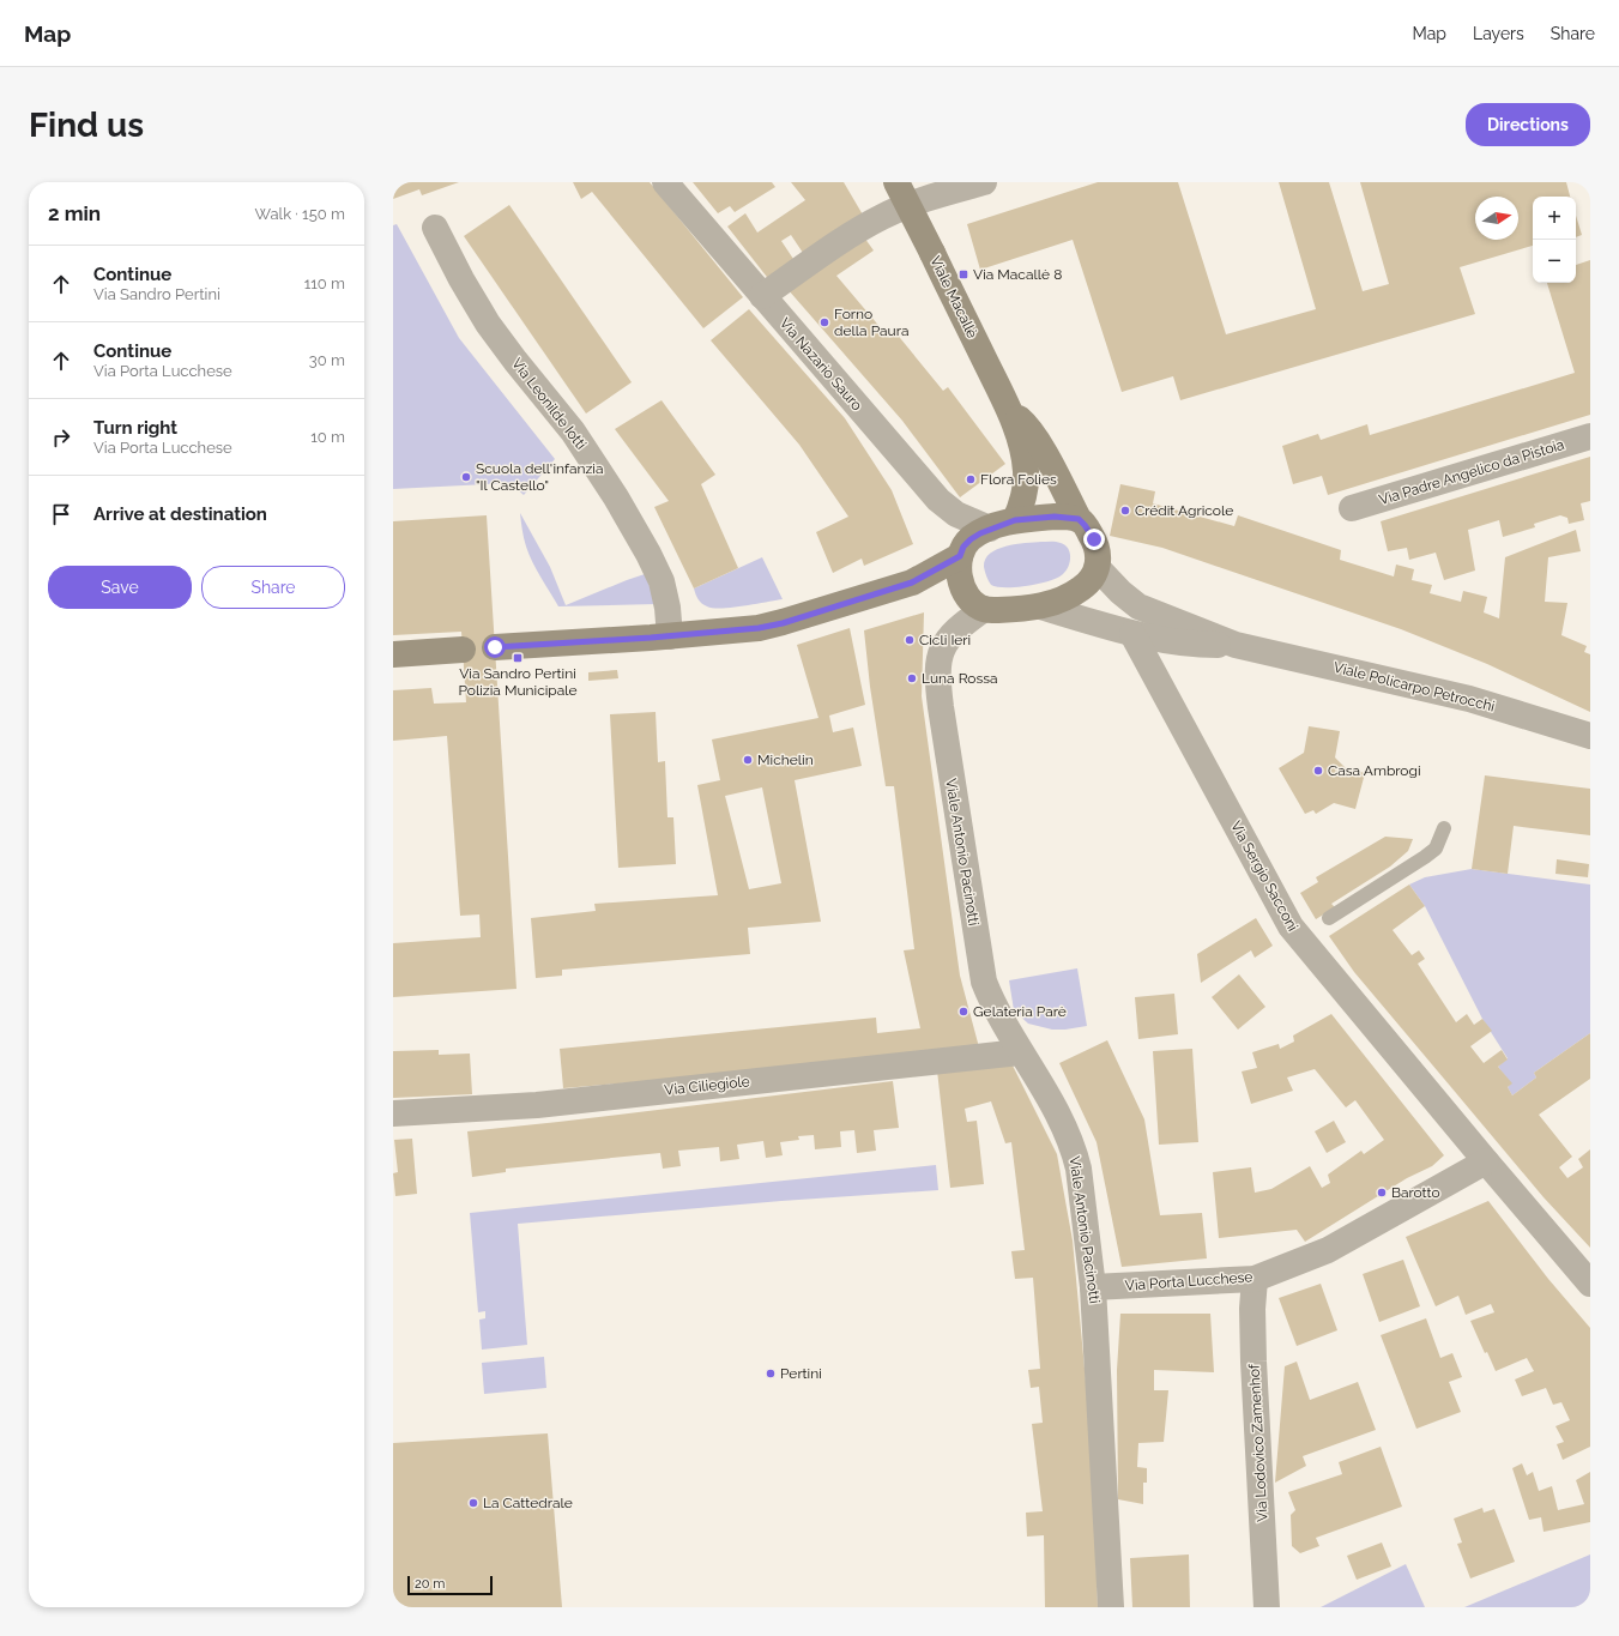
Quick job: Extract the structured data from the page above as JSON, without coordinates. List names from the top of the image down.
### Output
{
  "streets": {
    "main road": ["Viale Macallè"],
    "street": [
      "Via Nazario Sauro",
      "Via Leonilde Iotti",
      "Via Padre Angelico da Pistoia",
      "Viale Policarpo Petrocchi",
      "Viale Antonio Pacinotti",
      "Via Sergio Sacconi",
      "Via Ciliegiole",
      "Via Porta Lucchese",
      "Via Lodovico Zamenhof"
    ]
  },
  "crossings": [
    ["Viale Macallè", "Via Nazario Sauro"],
    ["Viale Macallè", "Viale Policarpo Petrocchi"],
    ["Viale Macallè", "Viale Antonio Pacinotti"],
    ["Via Nazario Sauro", "Viale Policarpo Petrocchi"],
    ["Via Nazario Sauro", "Viale Antonio Pacinotti"],
    ["Viale Policarpo Petrocchi", "Viale Antonio Pacinotti"],
    ["Viale Policarpo Petrocchi", "Via Sergio Sacconi"],
    ["Viale Antonio Pacinotti", "Via Ciliegiole"],
    ["Viale Antonio Pacinotti", "Via Porta Lucchese"],
    ["Via Sergio Sacconi", "Via Porta Lucchese"],
    ["Via Porta Lucchese", "Via Lodovico Zamenhof"]
  ],
  "places": {
    "transit": ["Via Macallè 8", "Via Sandro Pertini Polizia Municipale"],
    "other": [
      "Forno della Paura",
      "Scuola dell'infanzia \"Il Castello\"",
      "Flora Folies",
      "Crédit Agricole",
      "Cicli Ieri",
      "Luna Rossa",
      "Michelin",
      "Casa Ambrogi",
      "Gelateria Parè",
      "Barotto",
      "Pertini",
      "La Cattedrale"
    ]
  },
  "scale_bar": "20 m",
  "north": "right",
  "page": {
    "header": "Map",
    "nav": ["Map", "Layers", "Share"],
    "buttons": [
      "Directions",
      ["Save", "Share"]
    ],
    "title": "Find us",
    "heading": ["2 min", "Walk · 150 m"],
    "map_buttons": ["+", "−"],
    "list": [
      ["Continue", "Via Sandro Pertini", "110 m"],
      ["Continue", "Via Porta Lucchese", "30 m"],
      ["Turn right", "Via Porta Lucchese", "10 m"],
      "Arrive at destination"
    ],
    "scale": "20 m"
  }
}
